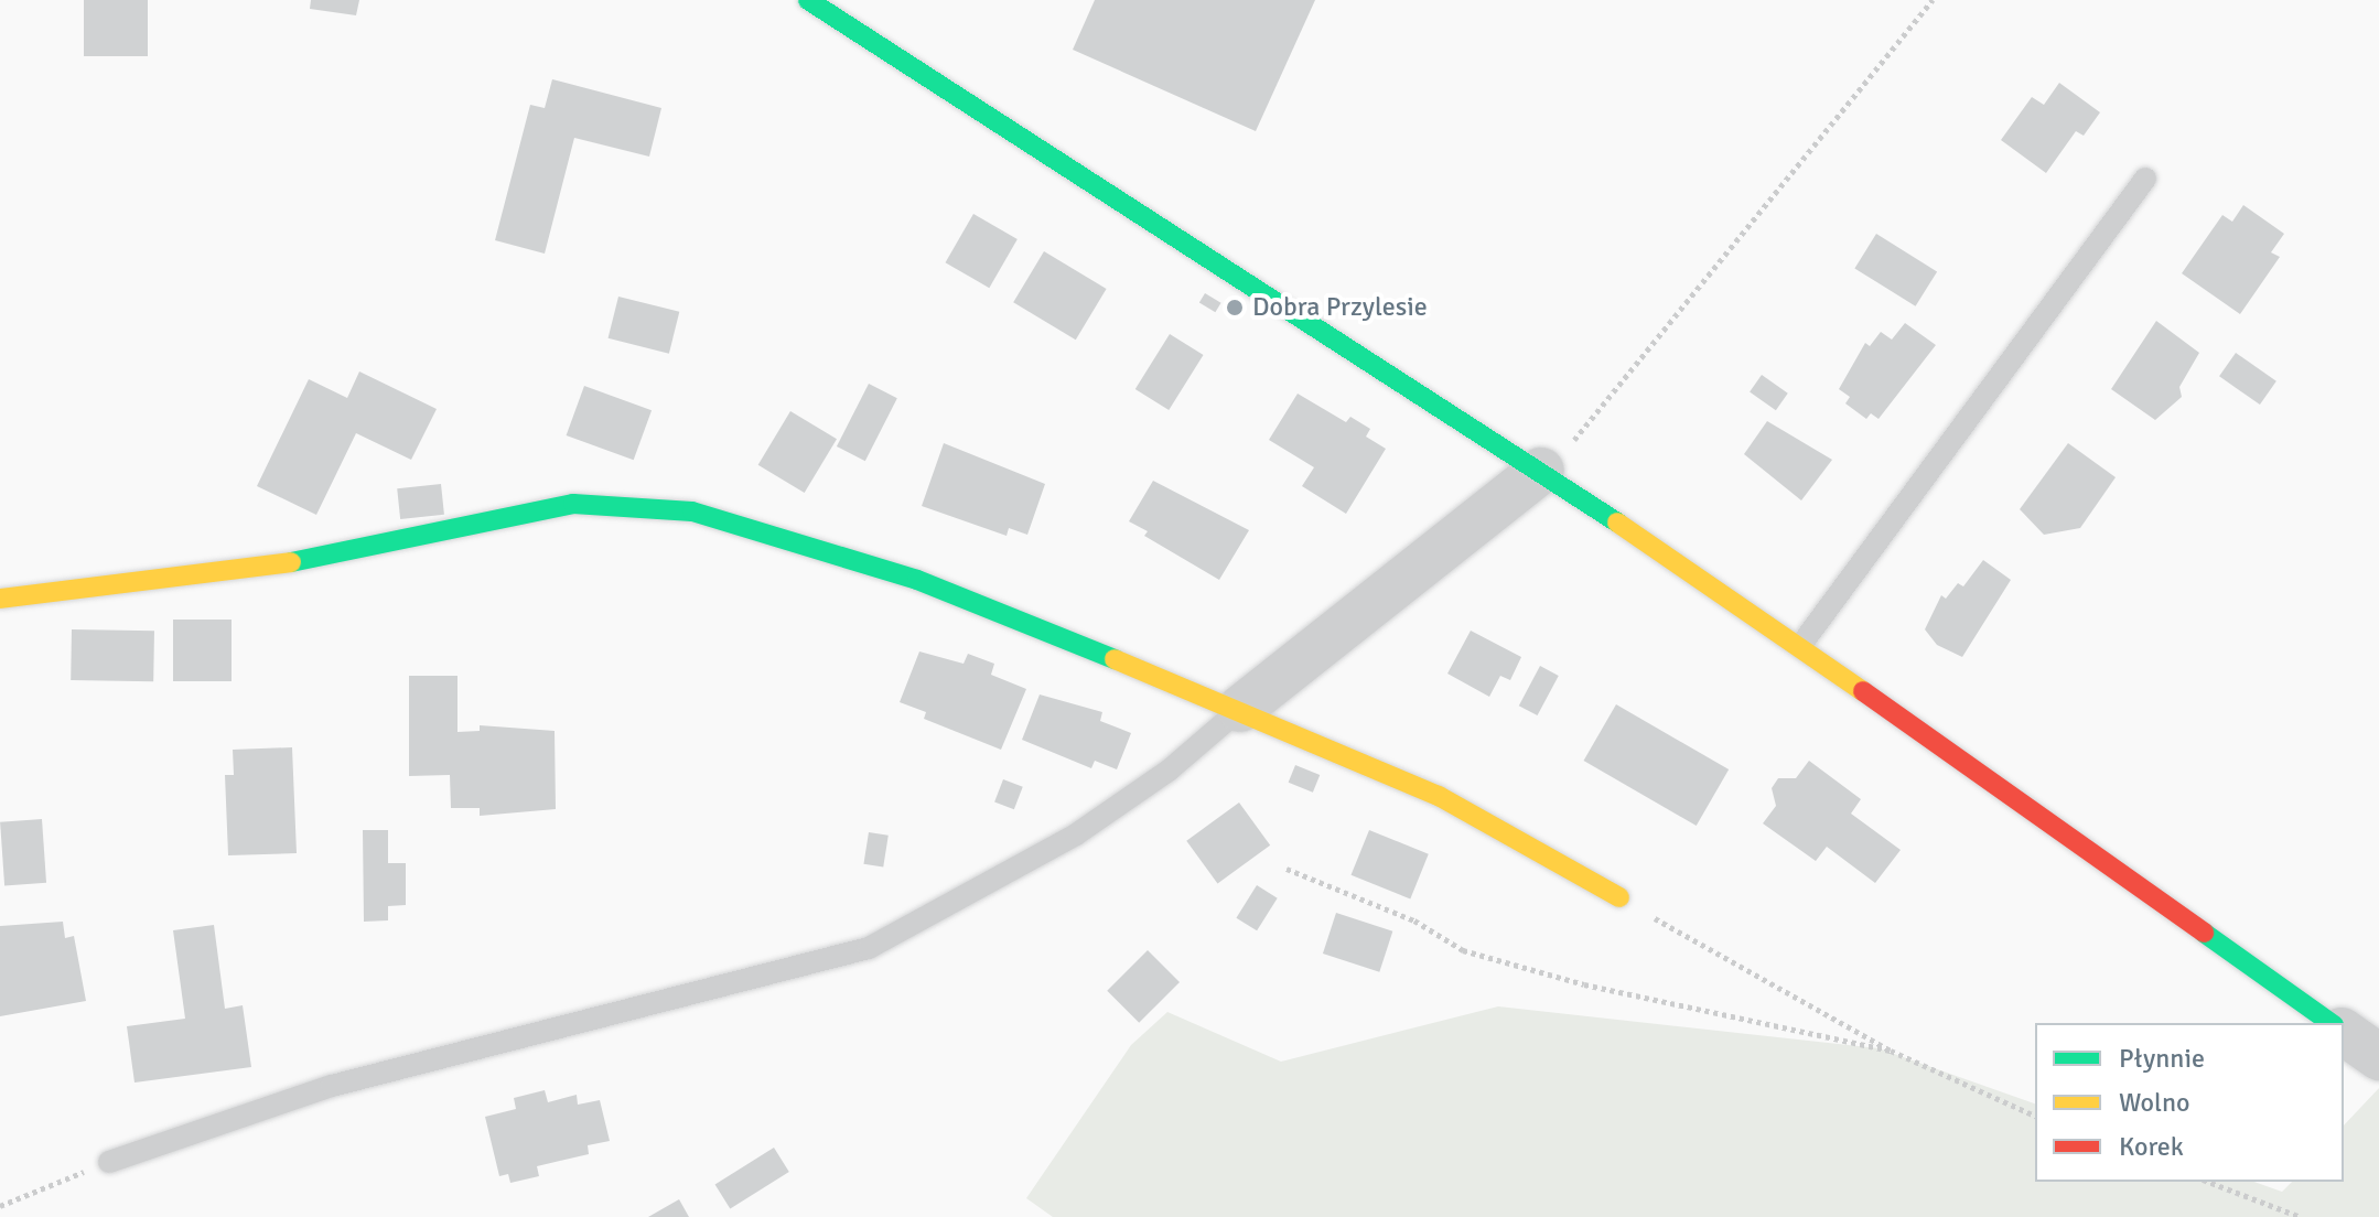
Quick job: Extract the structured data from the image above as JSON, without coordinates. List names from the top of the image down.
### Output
{
  "places": ["Dobra Przylesie"],
  "legend": ["Płynnie", "Wolno", "Korek"]
}
